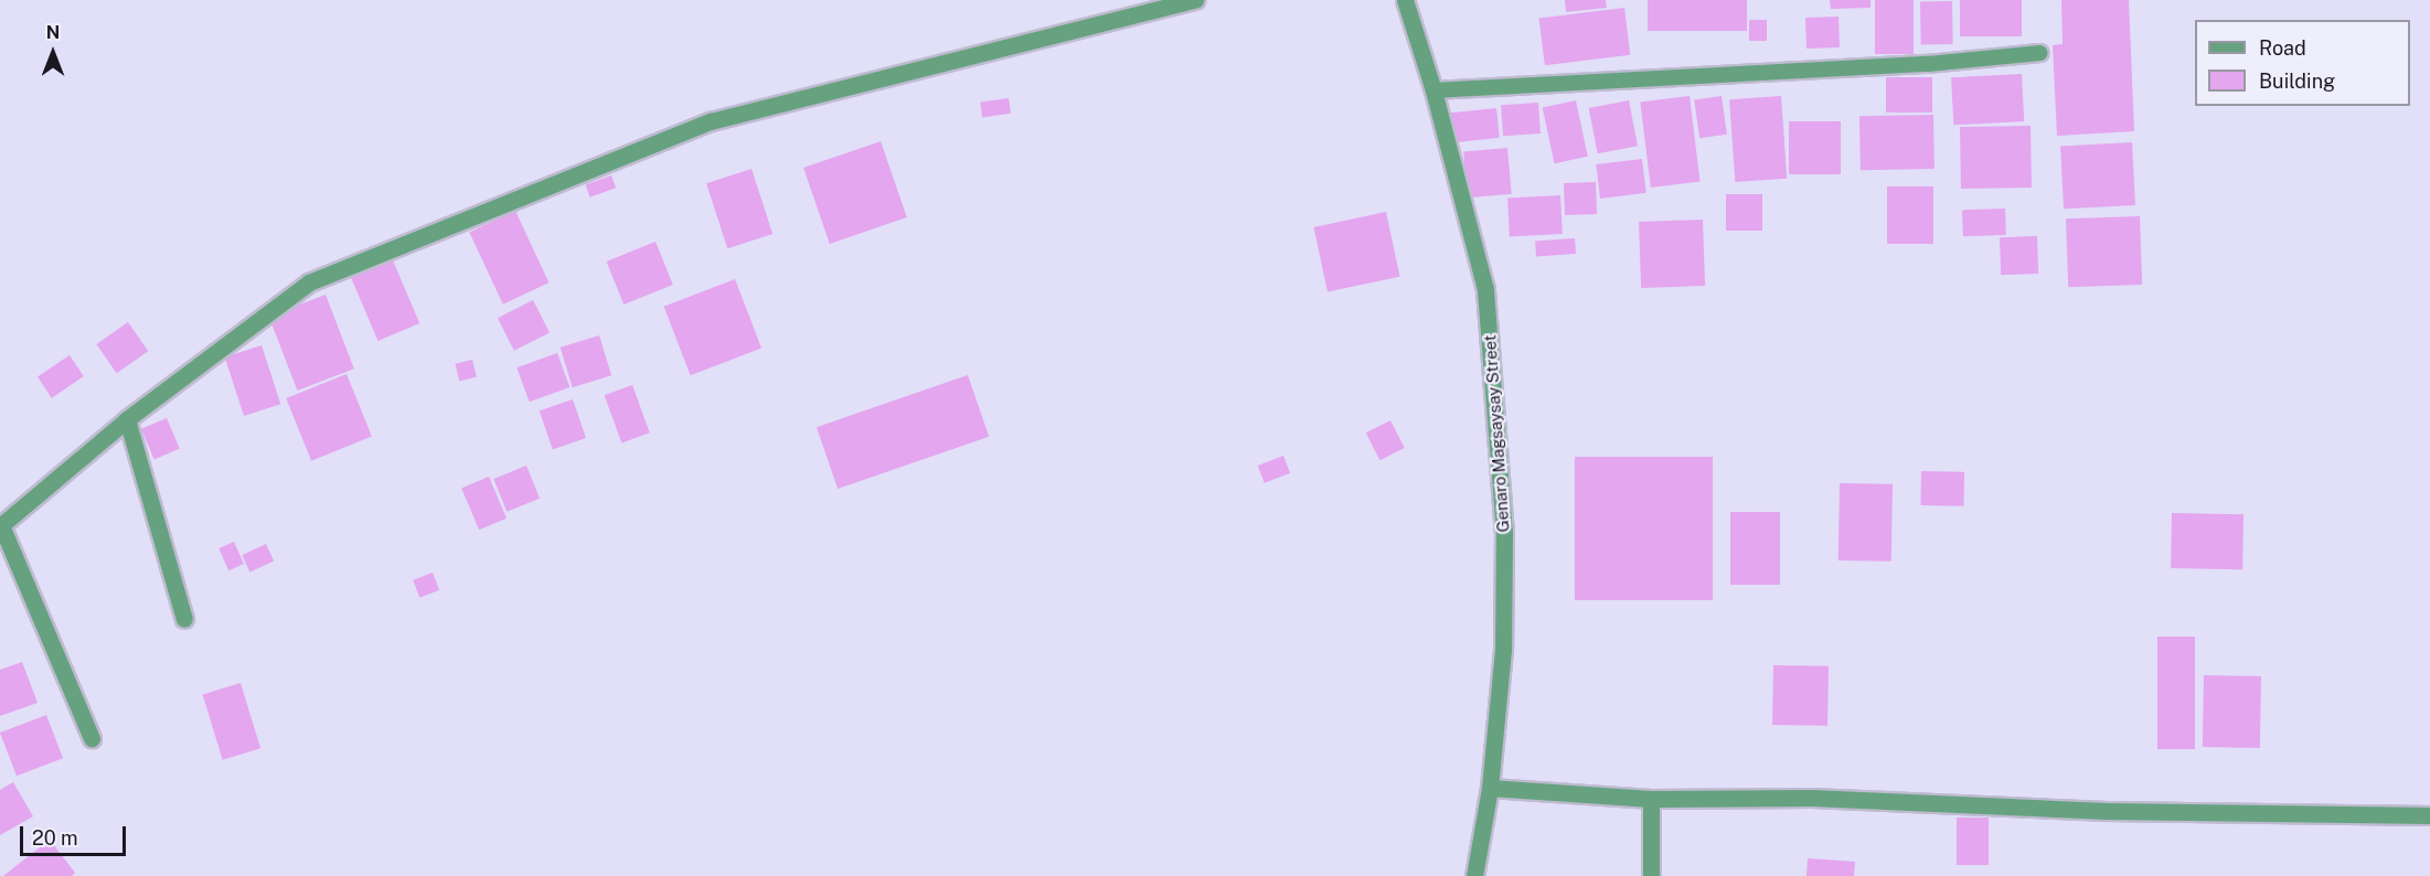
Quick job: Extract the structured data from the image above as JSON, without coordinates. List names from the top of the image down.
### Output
{
  "streets": {
    "street": ["Genaro Magsaysay Street"]
  },
  "legend": ["Road", "Building"],
  "scale_bar": "20 m",
  "north": "top"
}
